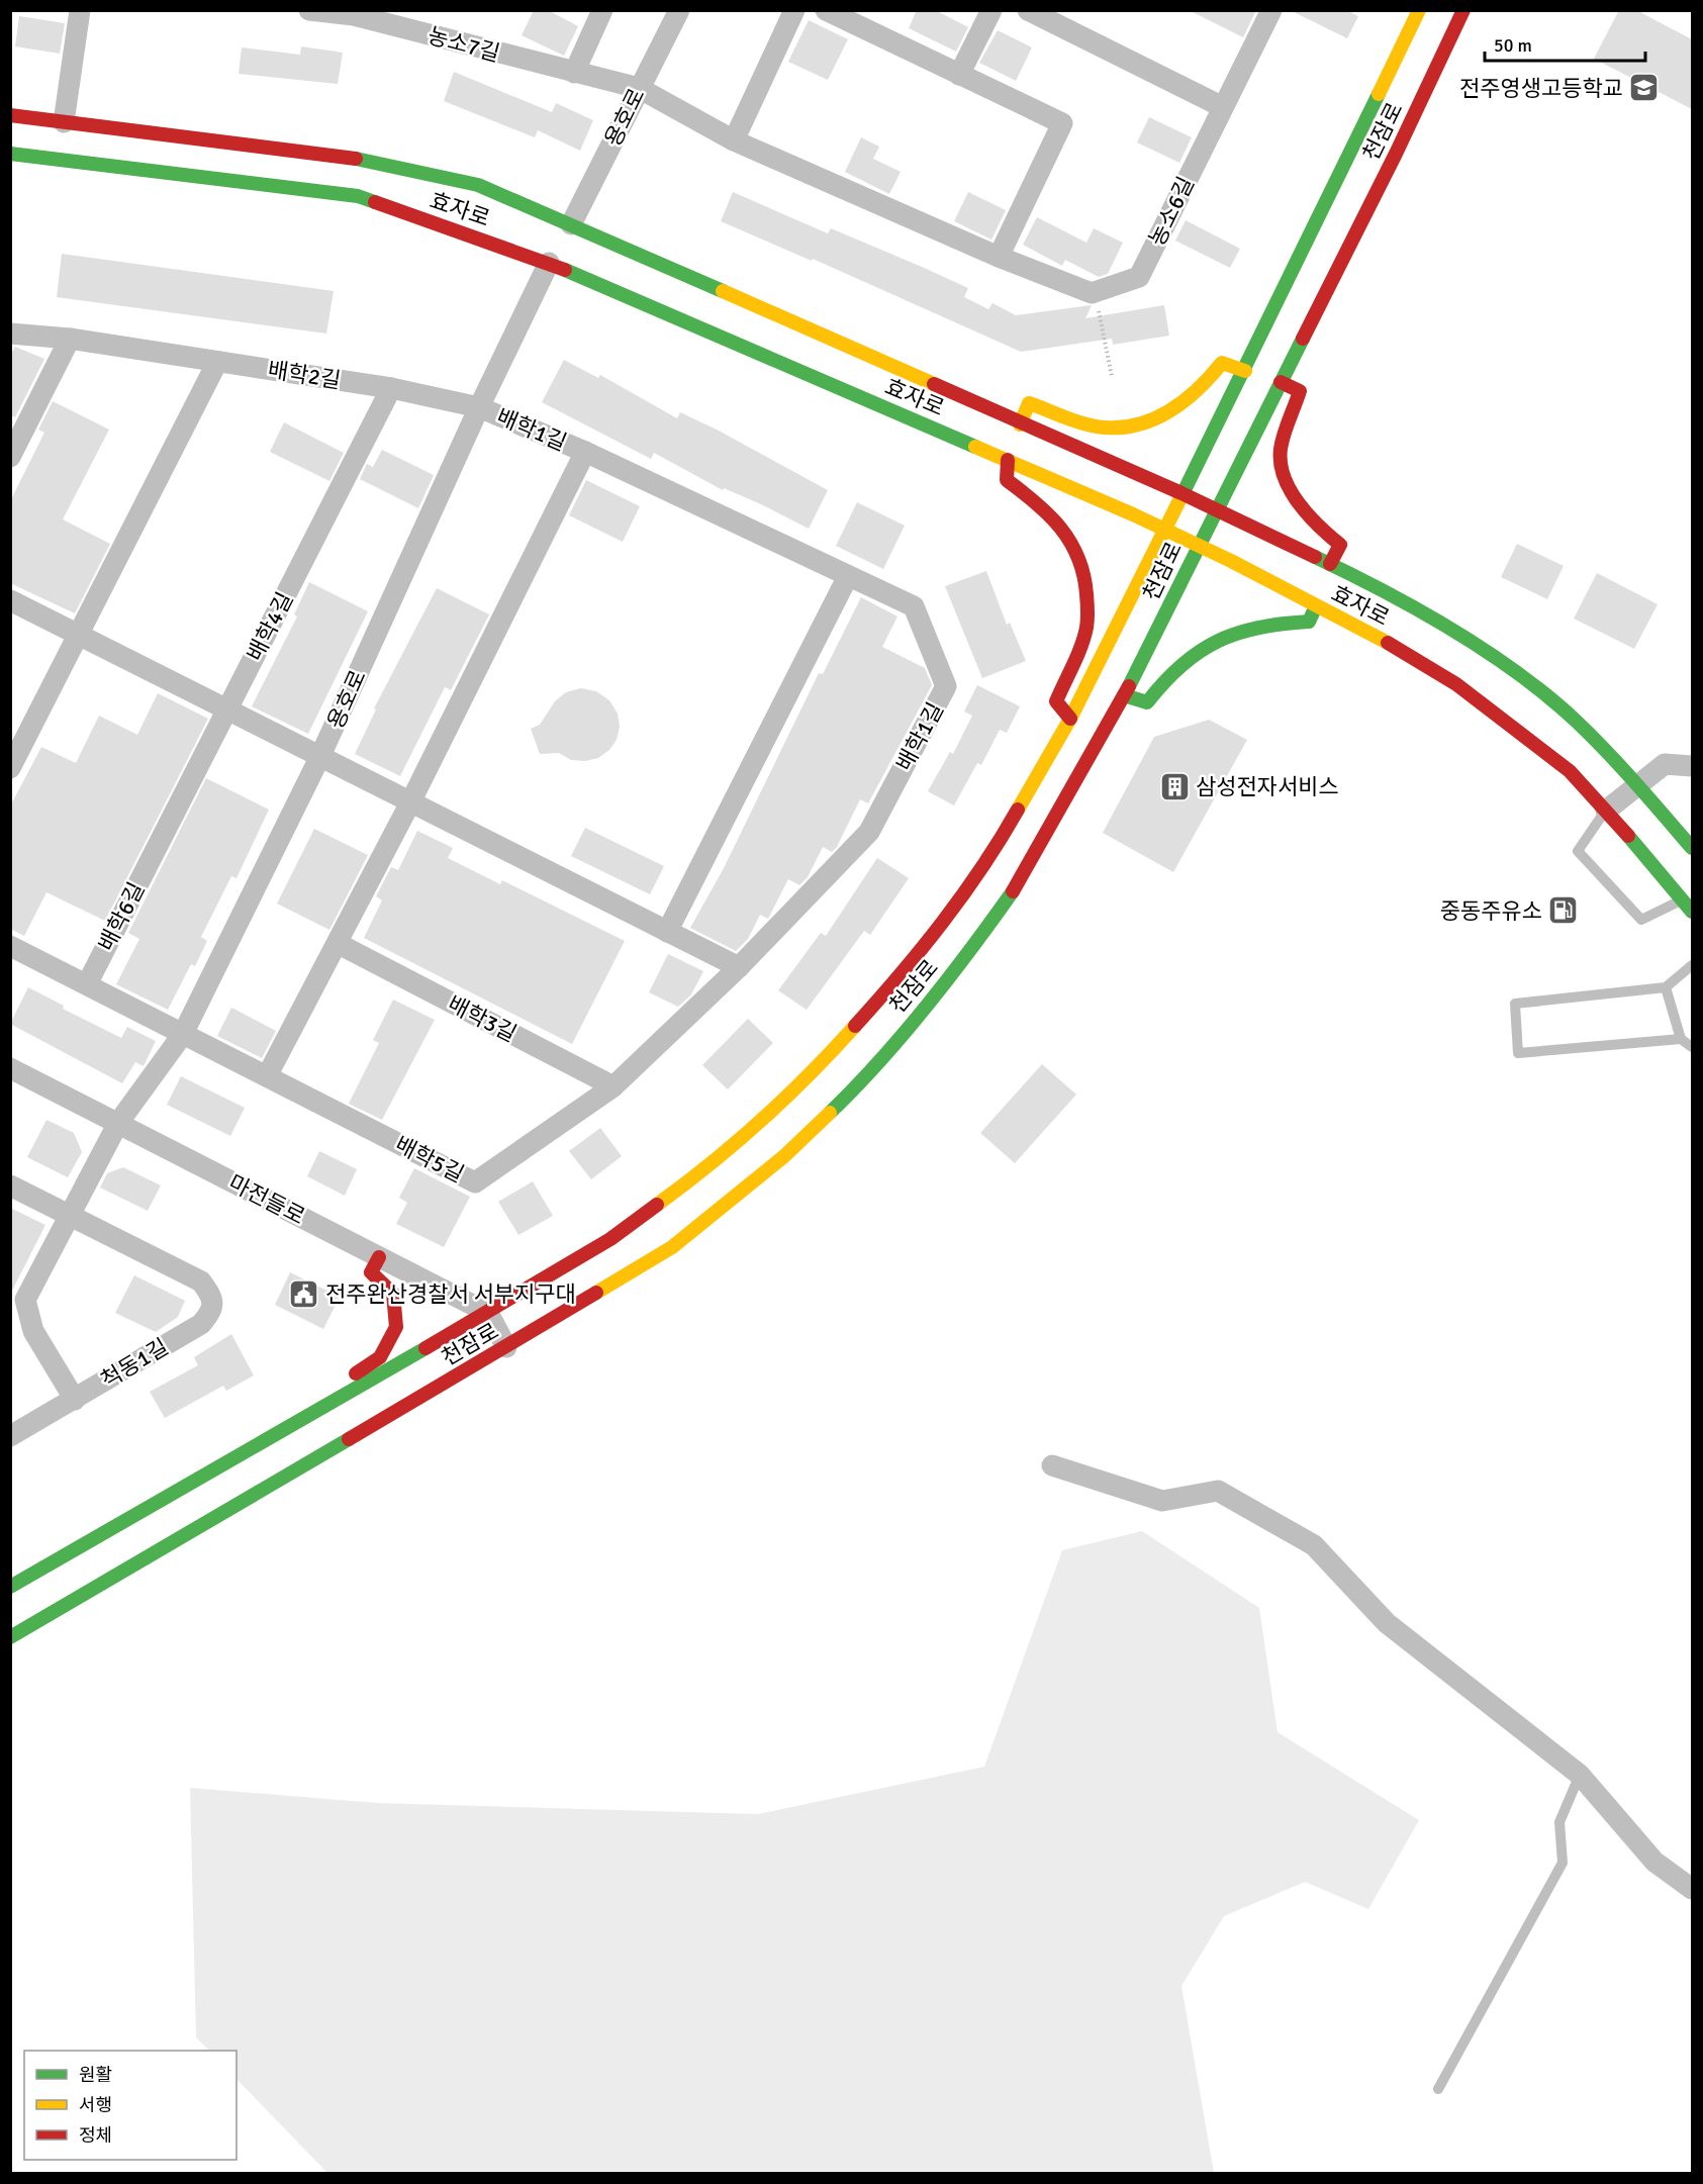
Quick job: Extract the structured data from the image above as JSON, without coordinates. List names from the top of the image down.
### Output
{
  "streets": {
    "street": [
      "농소7길",
      "용호로",
      "천잠로",
      "효자로",
      "농소6길",
      "배학2길",
      "배학1길",
      "배학4길",
      "배학6길",
      "배학3길",
      "배학5길",
      "마전들로",
      "척동1길"
    ]
  },
  "crossings": [
    ["농소7길", "용호로"],
    ["용호로", "효자로"],
    ["용호로", "배학2길"],
    ["용호로", "배학1길"],
    ["용호로", "배학5길"],
    ["용호로", "마전들로"],
    ["용호로", "척동1길"],
    ["천잠로", "효자로"],
    ["천잠로", "마전들로"],
    ["배학2길", "배학1길"],
    ["배학2길", "배학4길"],
    ["배학4길", "배학6길"],
    ["배학3길", "배학5길"]
  ],
  "places": {
    "school or university": ["전주영생고등학교"],
    "building": ["삼성전자서비스"],
    "fuel station": ["중동주유소"],
    "public building": ["전주완산경찰서 서부지구대"]
  },
  "legend": ["원활", "서행", "정체"],
  "scale_bar": "50 m"
}
